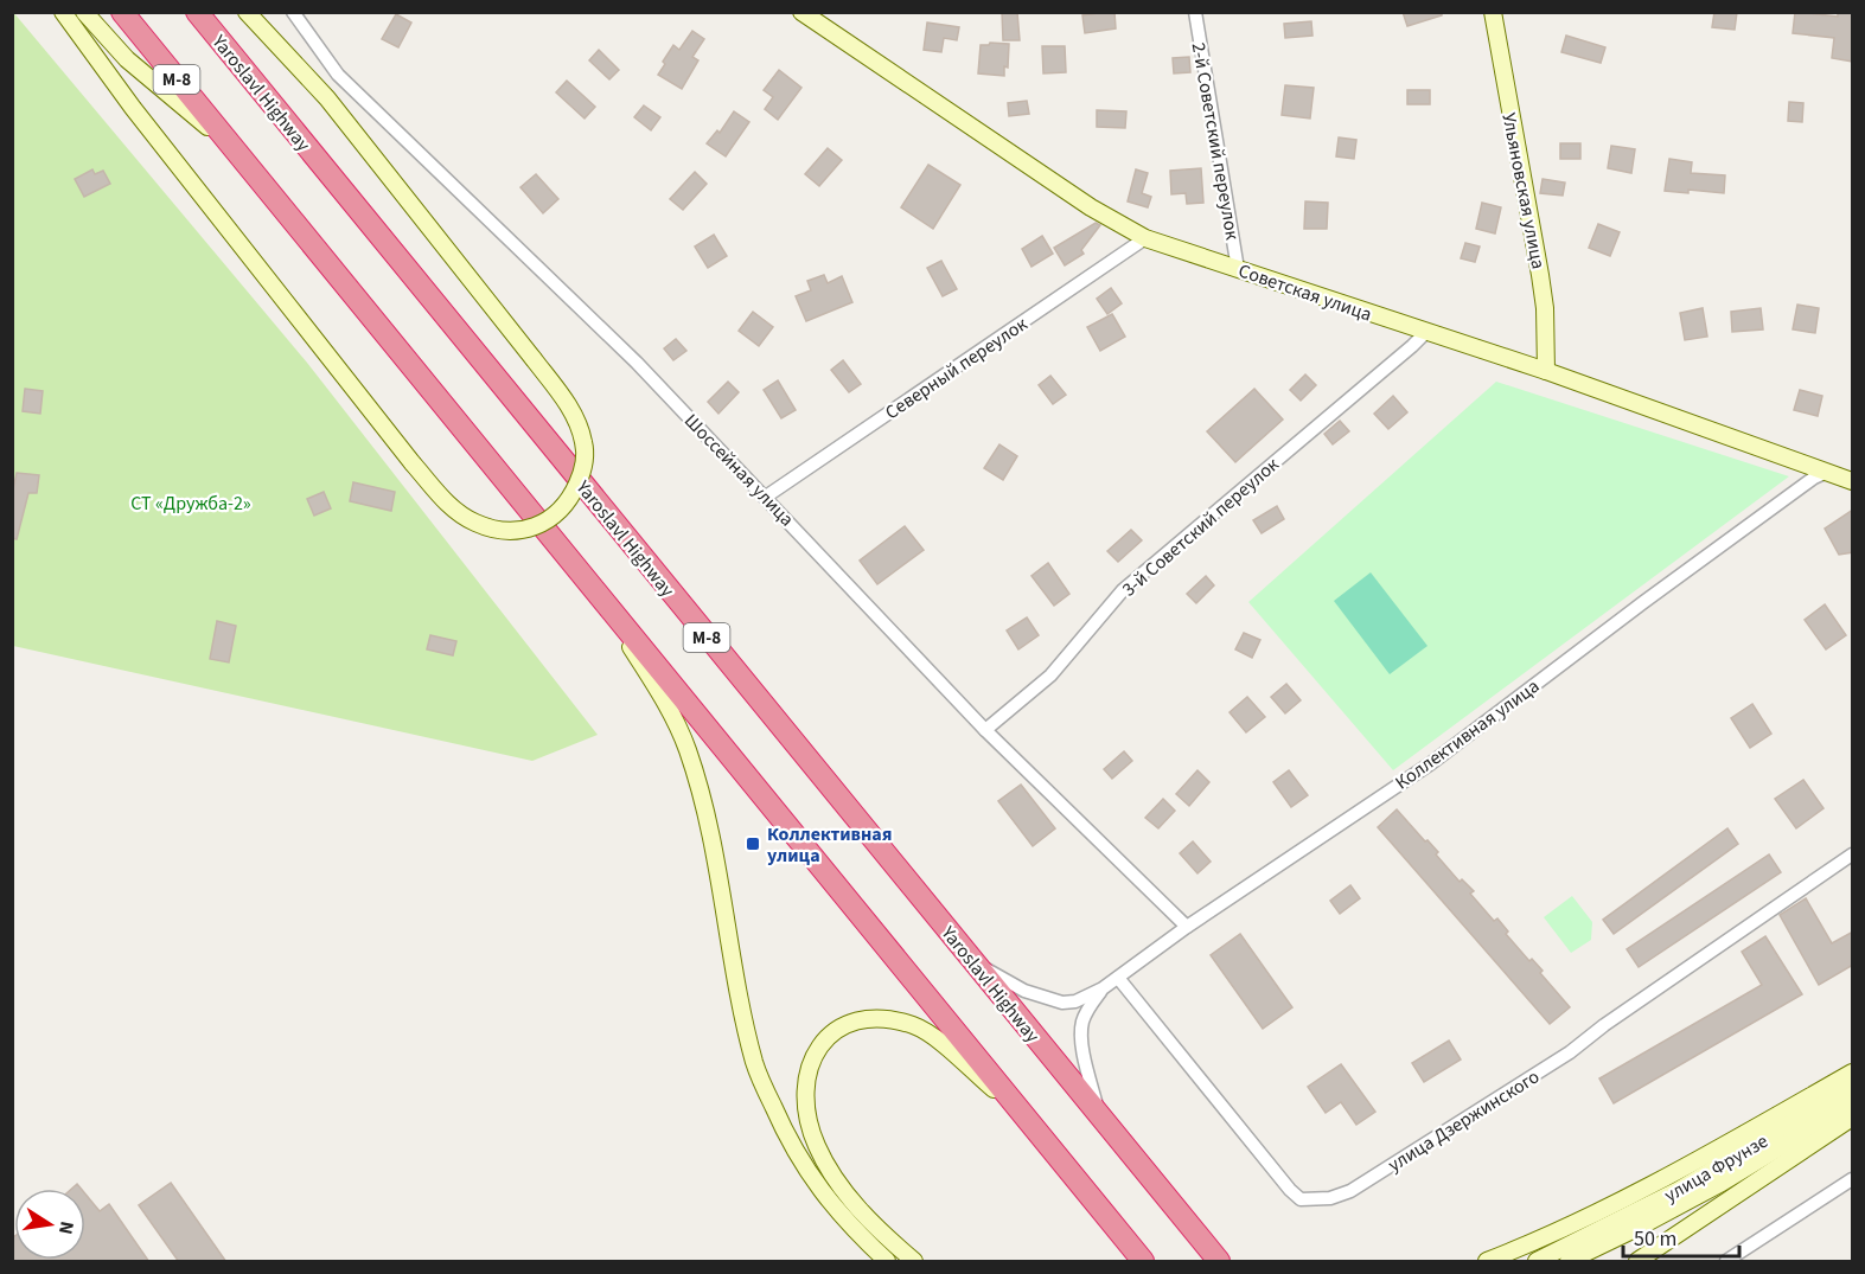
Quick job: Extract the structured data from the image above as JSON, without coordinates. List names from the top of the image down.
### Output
{
  "streets": {
    "highway": ["М-8", "Yaroslavl Highway"],
    "street": [
      "2-й Советский переулок",
      "Ульяновская улица",
      "Советская улица",
      "Северный переулок",
      "Шоссейная улица",
      "3-й Советский переулок",
      "Коллективная улица",
      "улица Дзержинского",
      "улица Фрунзе"
    ]
  },
  "crossings": [
    ["Yaroslavl Highway", "Коллективная улица"],
    ["2-й Советский переулок", "Советская улица"],
    ["Ульяновская улица", "Советская улица"],
    ["Советская улица", "Северный переулок"],
    ["Советская улица", "3-й Советский переулок"],
    ["Советская улица", "Коллективная улица"],
    ["Северный переулок", "Шоссейная улица"],
    ["Шоссейная улица", "3-й Советский переулок"],
    ["Шоссейная улица", "Коллективная улица"],
    ["Коллективная улица", "улица Дзержинского"]
  ],
  "parks": ["СТ «Дружба-2»"],
  "places": {
    "transit": ["Коллективная улица"]
  },
  "scale_bar": "50 m",
  "north": "right"
}
